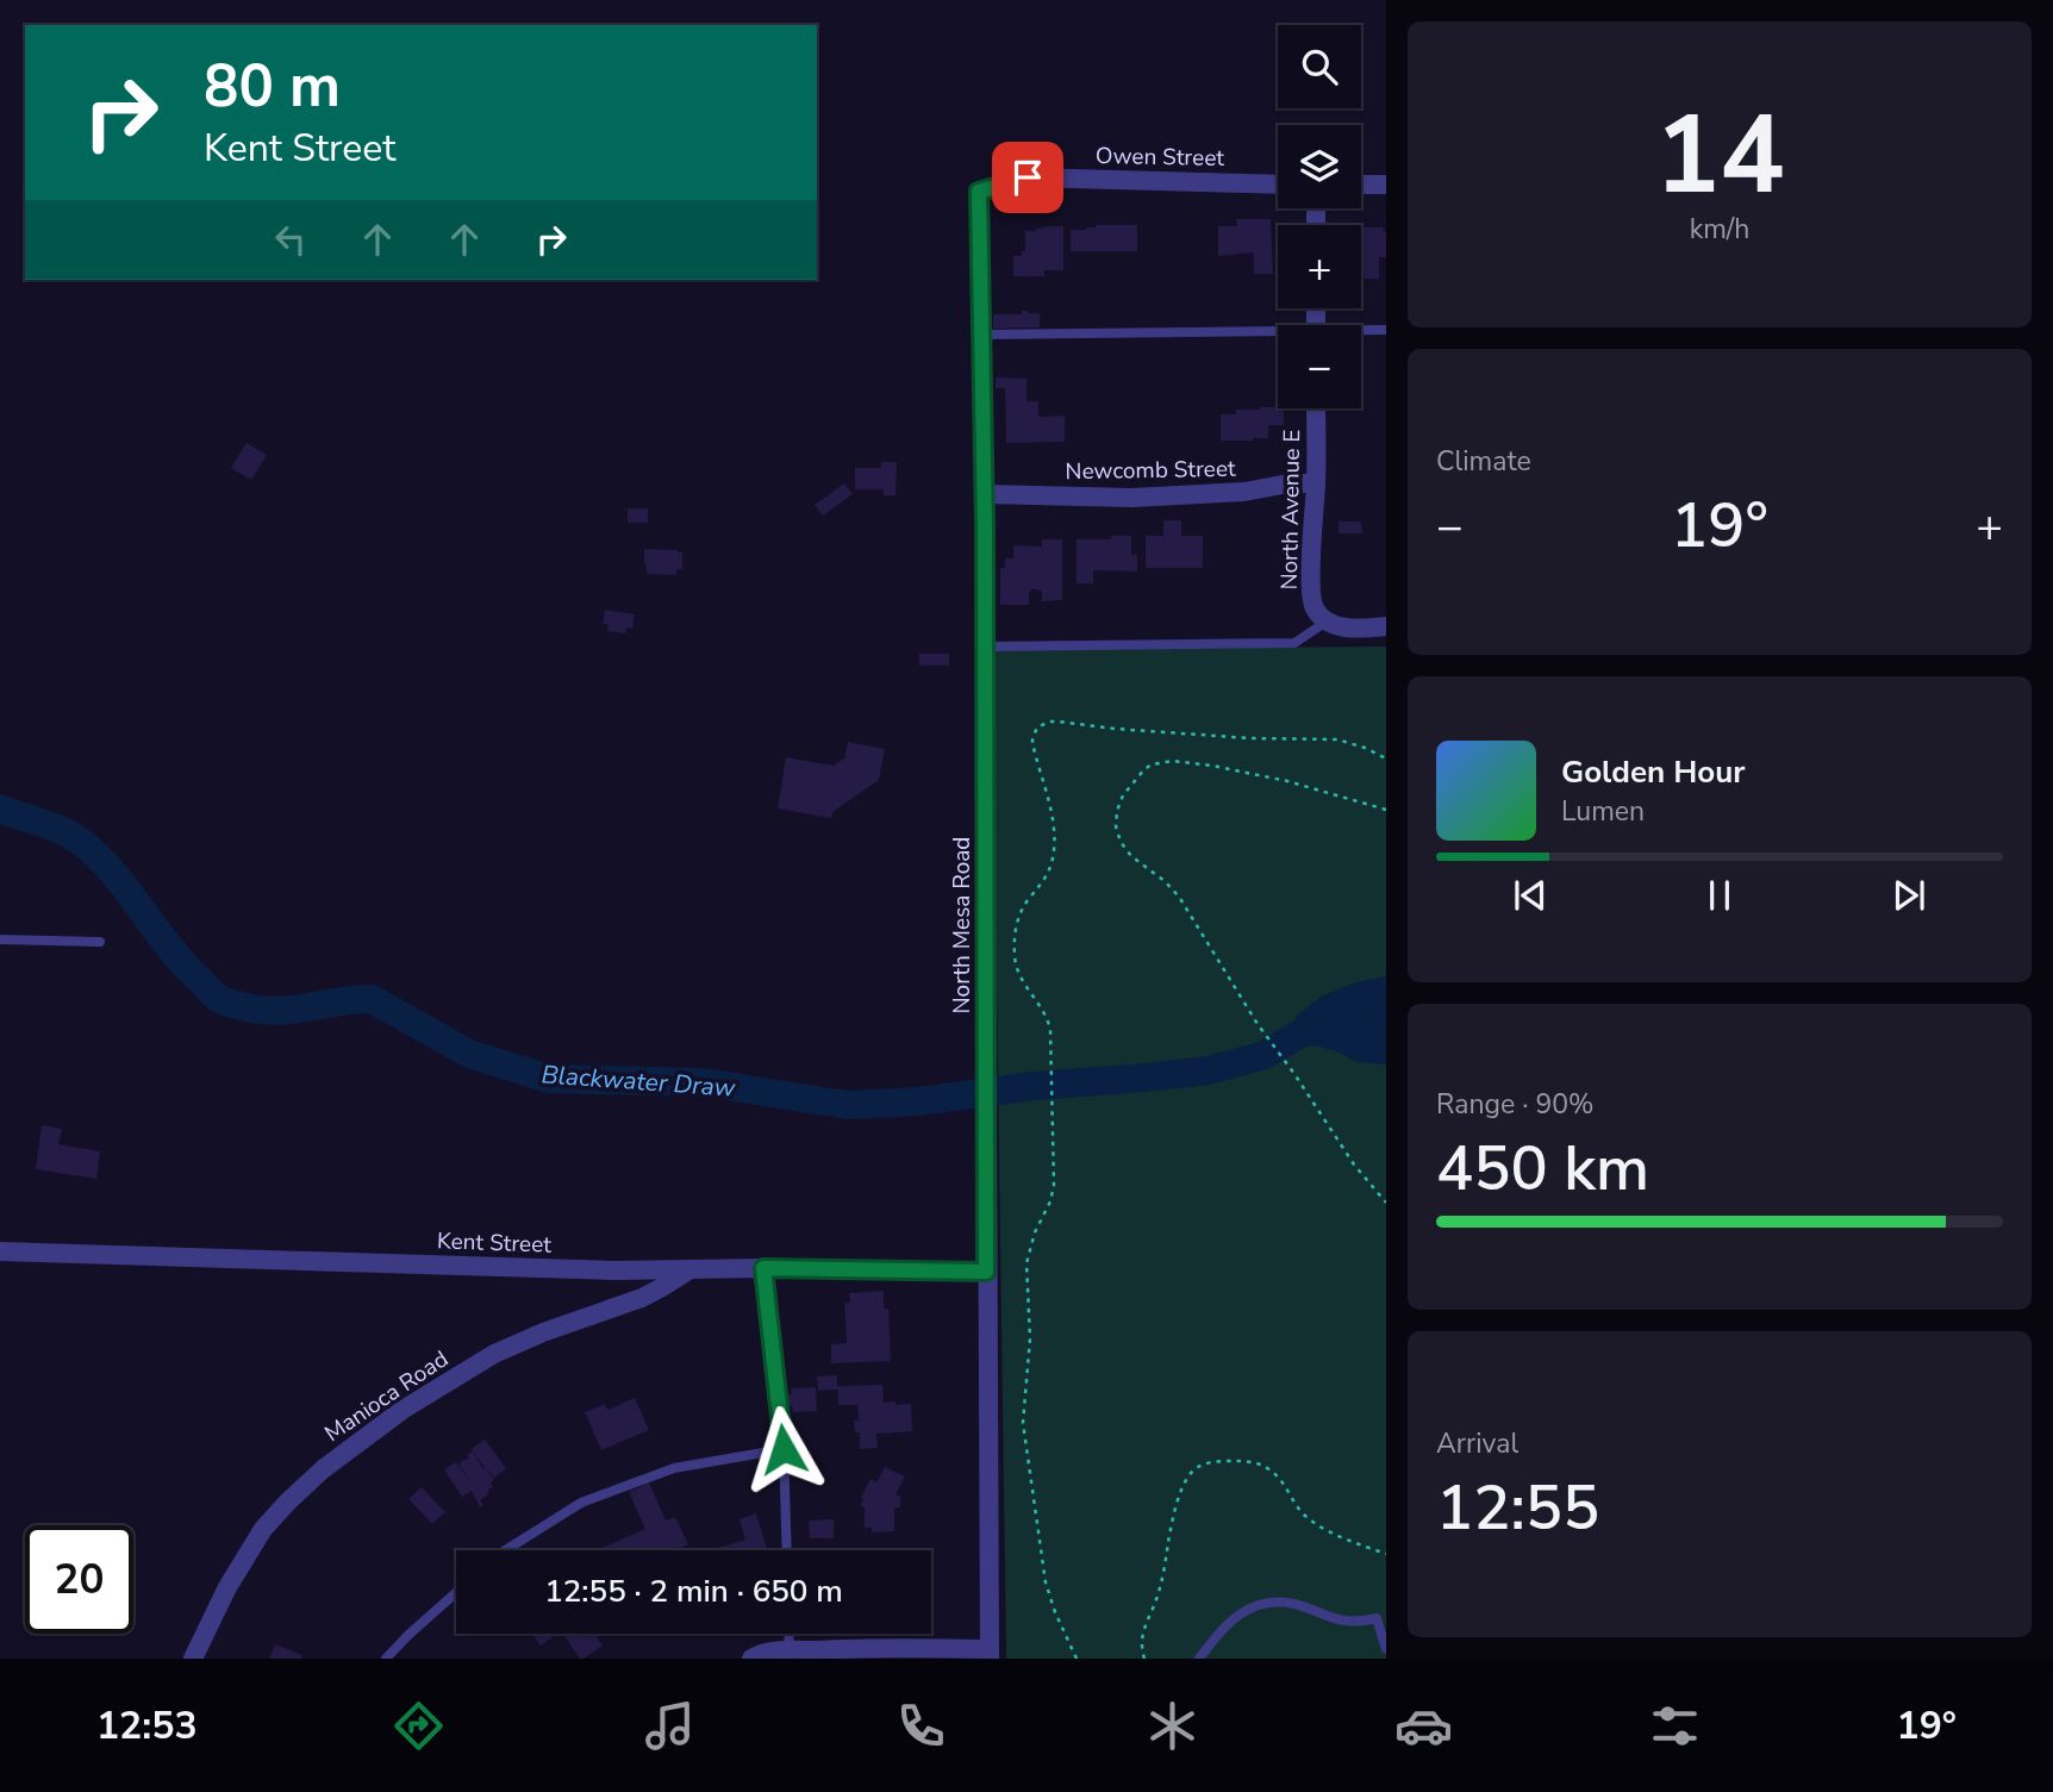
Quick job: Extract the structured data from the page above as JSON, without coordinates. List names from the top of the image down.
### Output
{
  "streets": {
    "street": [
      "Owen Street",
      "Newcomb Street",
      "North Avenue E",
      "North Mesa Road",
      "Kent Street",
      "Manioca Road"
    ]
  },
  "crossings": [
    ["Owen Street", "North Mesa Road"],
    ["Newcomb Street", "North Avenue E"],
    ["Newcomb Street", "North Mesa Road"],
    ["North Mesa Road", "Kent Street"],
    ["Kent Street", "Manioca Road"]
  ],
  "water": ["Blackwater Draw"],
  "page": {
    "tile": [
      ["14", "km/h"],
      "Climate",
      ["Range · 90%", "450 km"],
      ["Arrival", "12:55"]
    ],
    "map_buttons": ["+", "−"],
    "turn": ["80 m", "Kent Street"],
    "heat": ["−", "19°", "+"],
    "song": ["Golden Hour", "Lumen"],
    "limit": "20",
    "trip": "12:55 · 2 min · 650 m",
    "tabs": ["12:53", "19°"]
  }
}
